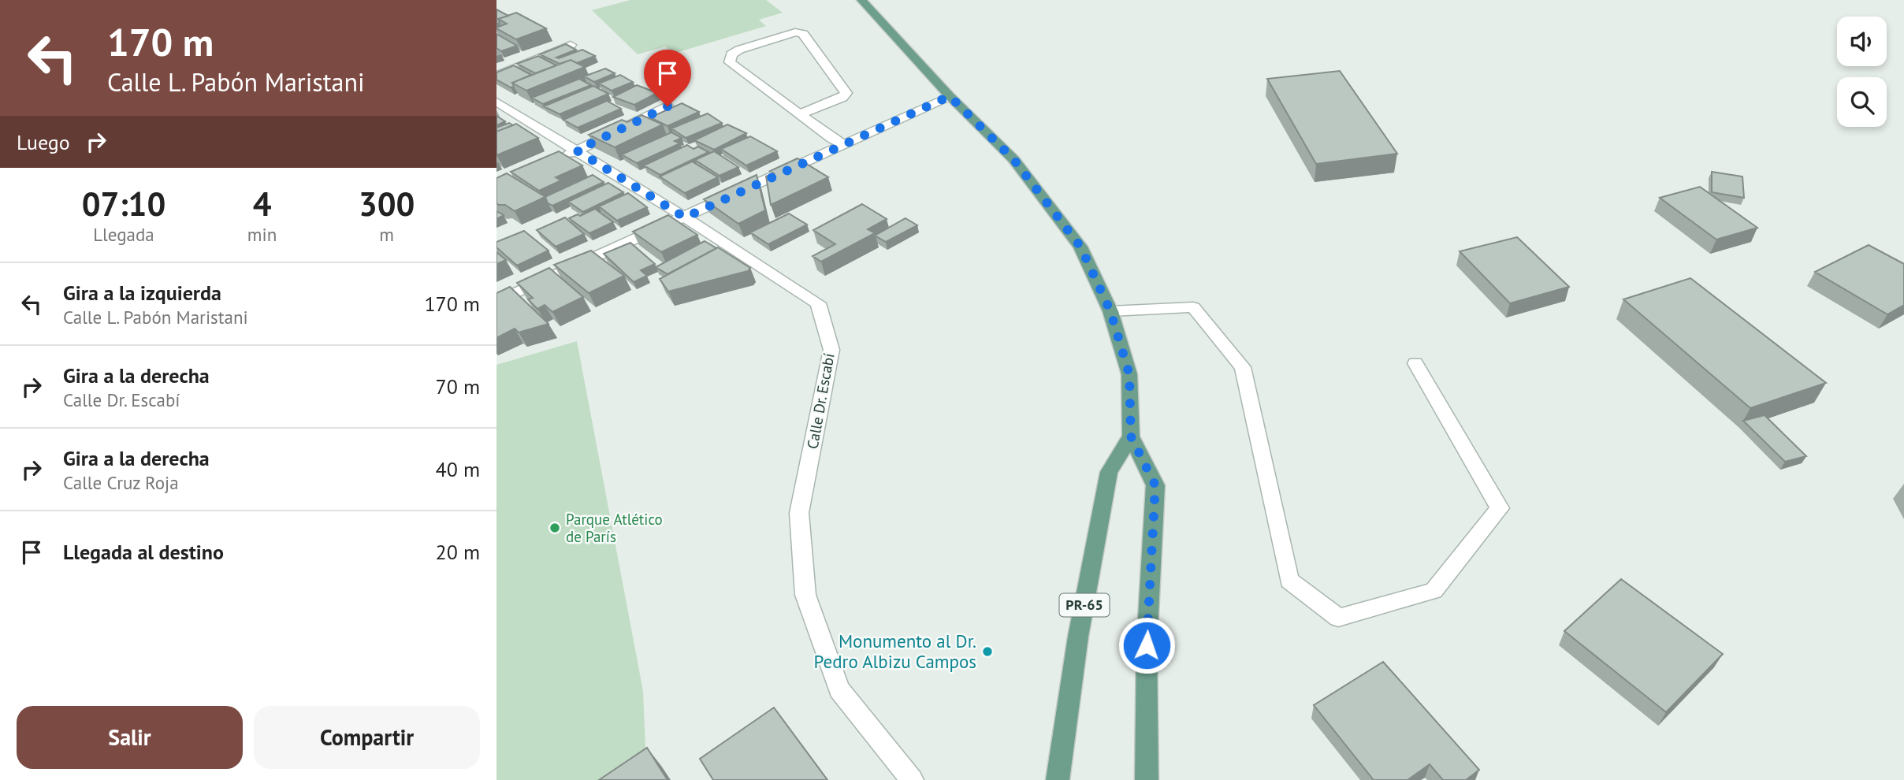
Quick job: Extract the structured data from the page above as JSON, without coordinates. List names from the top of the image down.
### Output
{
  "streets": {
    "main road": ["PR-65"],
    "street": ["Calle Dr. Escabí"]
  },
  "places": ["Parque Atlético de París", "Monumento al Dr. Pedro Albizu Campos"],
  "page": {
    "turn": ["170 m", "Calle L. Pabón Maristani"],
    "then": "Luego",
    "eta": [
      "07:10",
      "Llegada",
      "4",
      "min",
      "300",
      "m"
    ],
    "list": [
      {
        "name": "Gira a la izquierda",
        "note": "Calle L. Pabón Maristani",
        "value": "170 m"
      },
      {
        "name": "Gira a la derecha",
        "note": "Calle Dr. Escabí",
        "value": "70 m"
      },
      {
        "name": "Gira a la derecha",
        "note": "Calle Cruz Roja",
        "value": "40 m"
      },
      {
        "name": "Llegada al destino",
        "value": "20 m"
      }
    ],
    "buttons": ["Salir", "Compartir"]
  }
}
